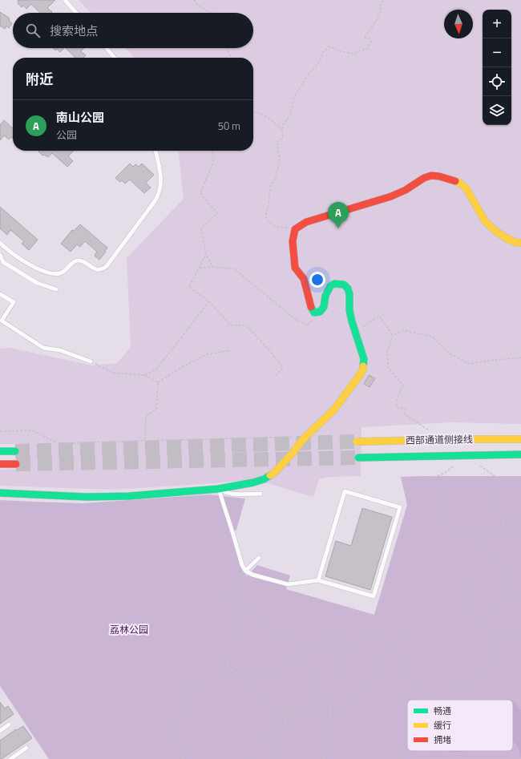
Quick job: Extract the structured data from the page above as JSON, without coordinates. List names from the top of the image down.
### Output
{
  "streets": {
    "main road": ["西部通道侧接线"]
  },
  "parks": ["荔林公园"],
  "legend": ["畅通", "缓行", "拥堵"],
  "north": "bottom",
  "page": {
    "map_buttons": ["+", "−"],
    "search": "搜索地点",
    "heading": "附近",
    "list": [
      {
        "mark": "A",
        "name": "南山公园",
        "note": "公园",
        "value": "50 m"
      }
    ],
    "pins": "A"
  }
}
